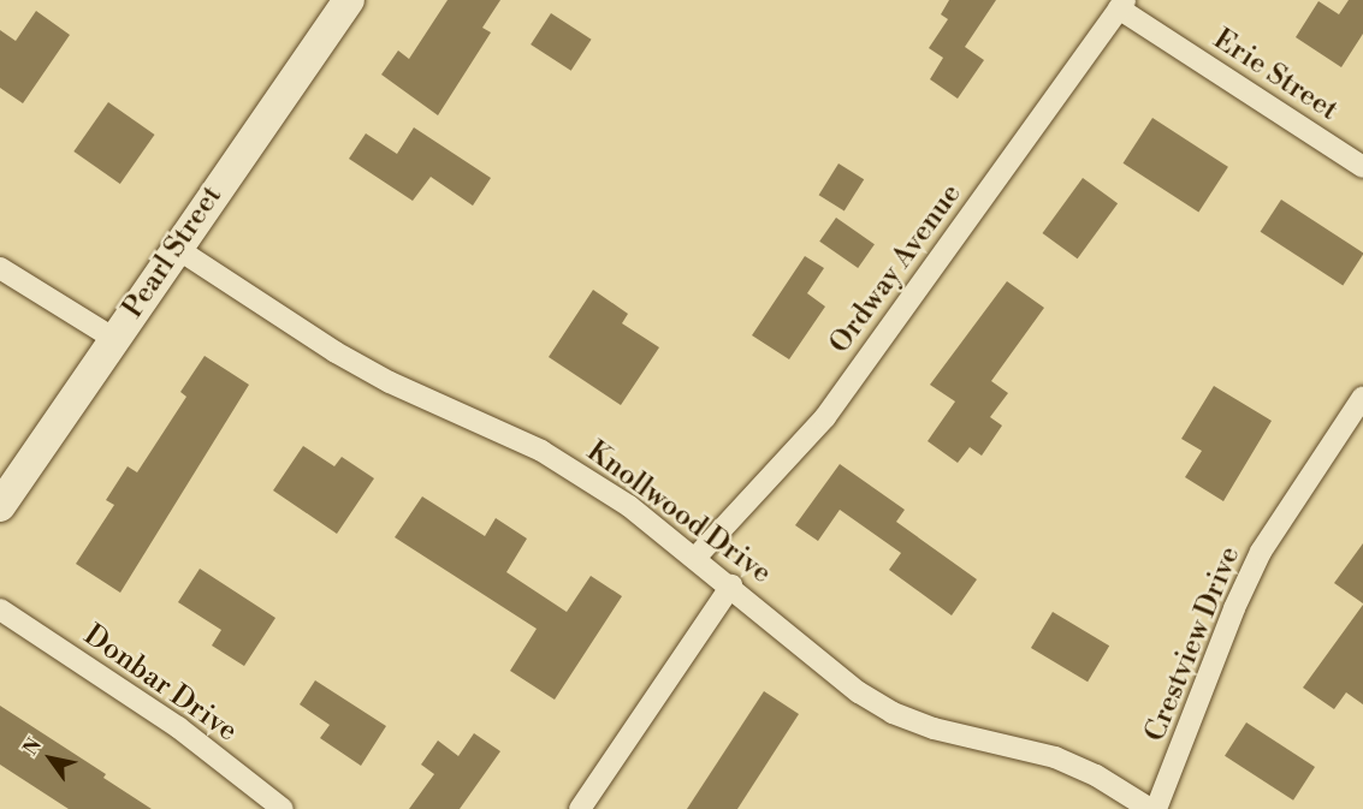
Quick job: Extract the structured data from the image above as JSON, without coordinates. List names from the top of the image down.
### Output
{
  "streets": {
    "street": [
      "Erie Street",
      "Pearl Street",
      "Ordway Avenue",
      "Knollwood Drive",
      "Crestview Drive",
      "Donbar Drive"
    ]
  },
  "crossings": [
    ["Erie Street", "Ordway Avenue"],
    ["Pearl Street", "Knollwood Drive"],
    ["Ordway Avenue", "Knollwood Drive"]
  ],
  "north": "top left"
}
